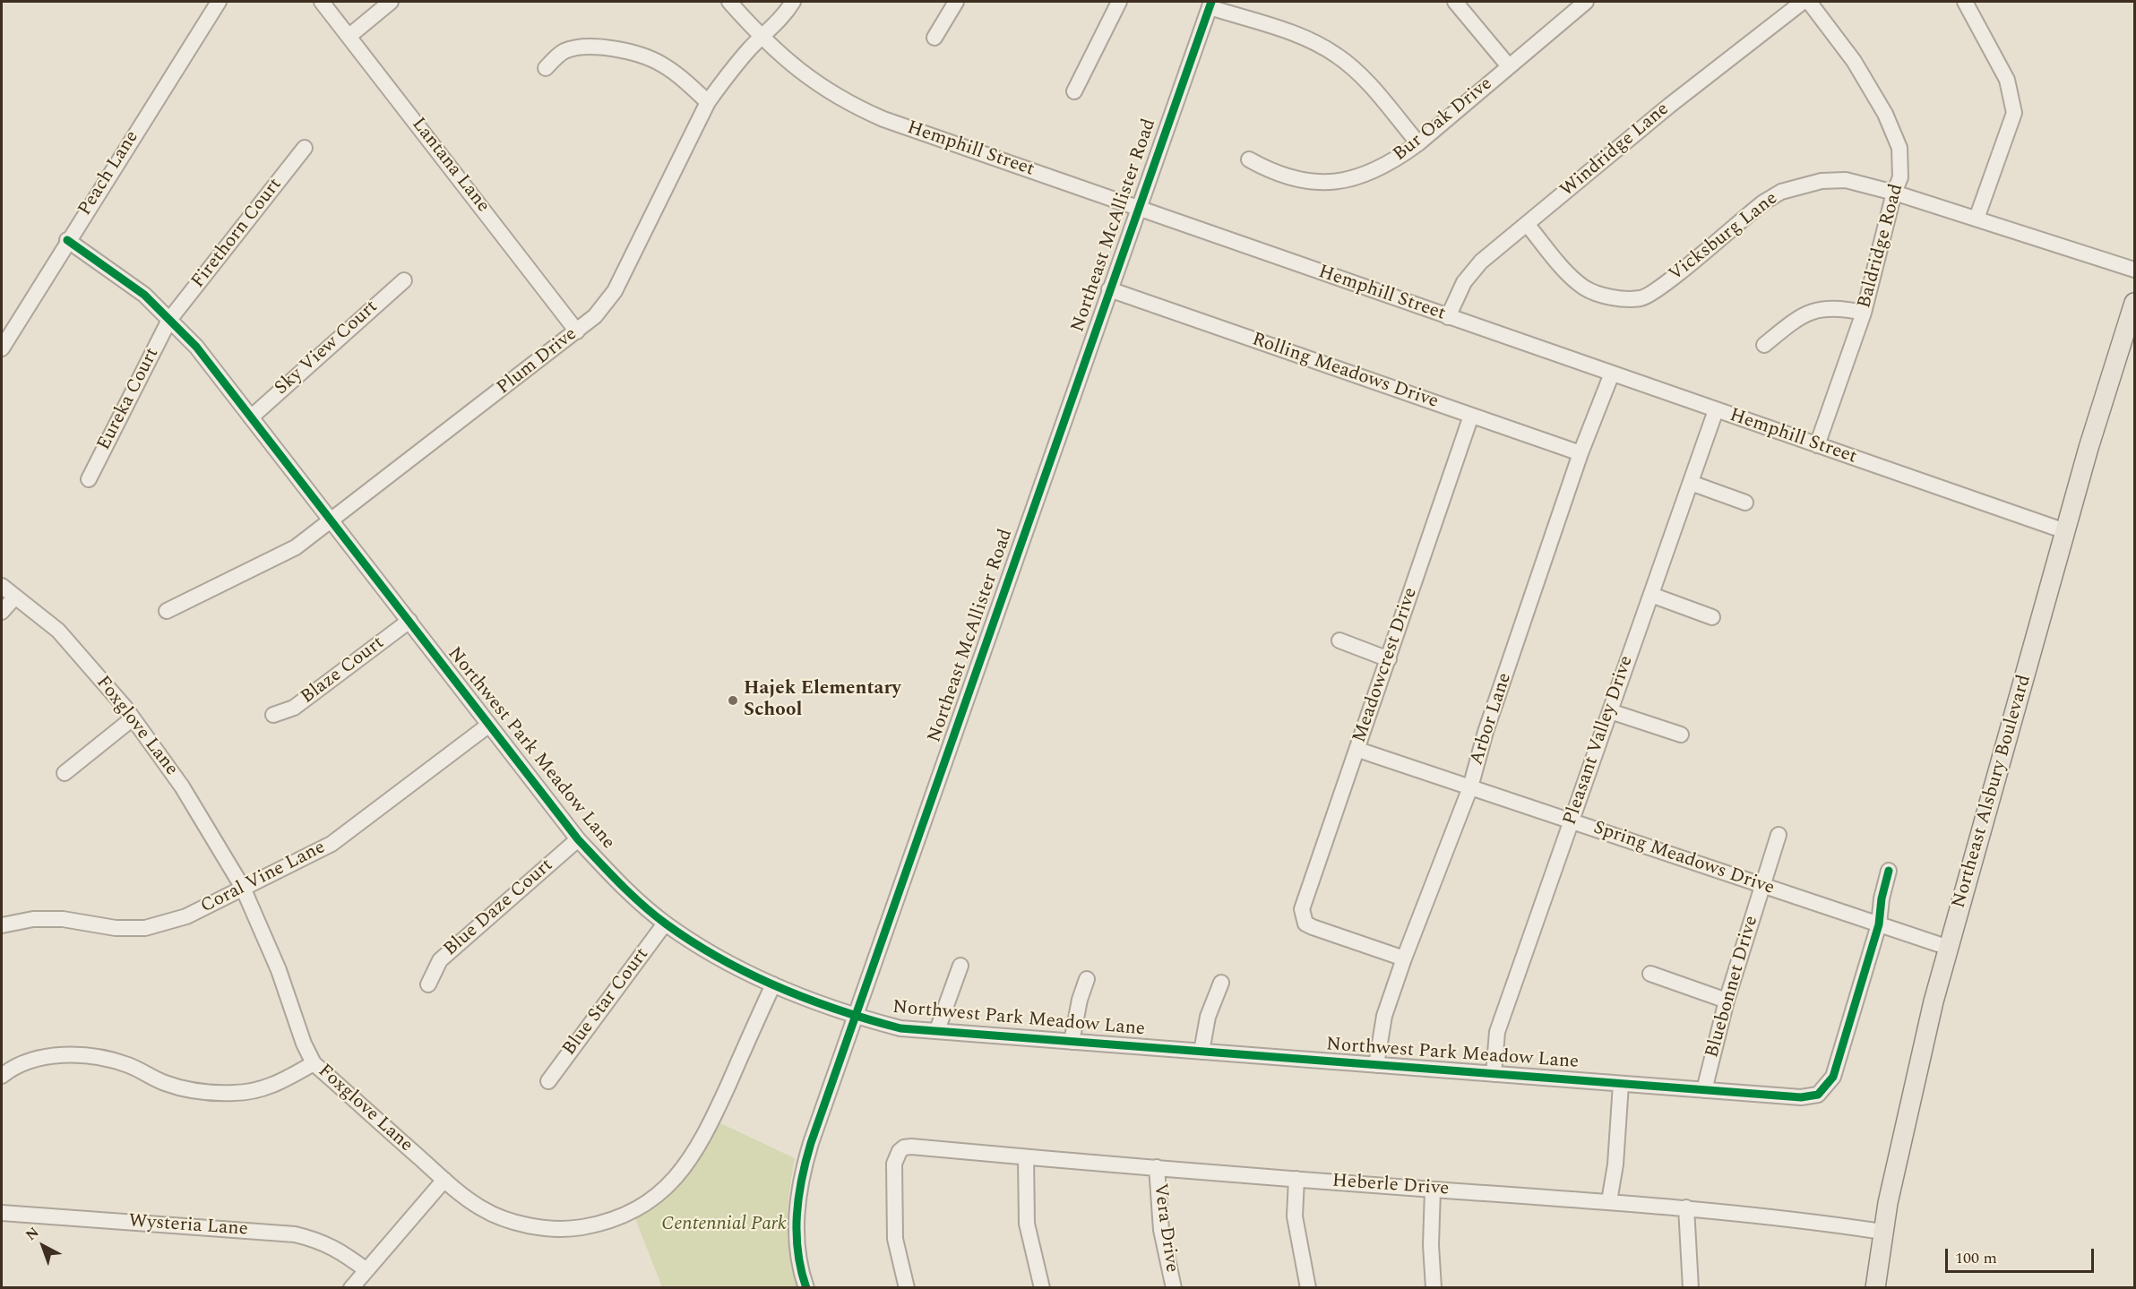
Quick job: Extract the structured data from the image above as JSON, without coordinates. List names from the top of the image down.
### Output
{
  "streets": {
    "main road": ["Northeast Alsbury Boulevard"],
    "street": [
      "Bur Oak Drive",
      "Hemphill Street",
      "Windridge Lane",
      "Lantana Lane",
      "Peach Lane",
      "Northeast McAllister Road",
      "Firethorn Court",
      "Vicksburg Lane",
      "Baldridge Road",
      "Sky View Court",
      "Plum Drive",
      "Rolling Meadows Drive",
      "Eureka Court",
      "Meadowcrest Drive",
      "Blaze Court",
      "Arbor Lane",
      "Foxglove Lane",
      "Pleasant Valley Drive",
      "Northwest Park Meadow Lane",
      "Spring Meadows Drive",
      "Coral Vine Lane",
      "Blue Daze Court",
      "Bluebonnet Drive",
      "Blue Star Court",
      "Heberle Drive",
      "Wysteria Lane",
      "Vera Drive"
    ]
  },
  "crossings": [
    ["Hemphill Street", "Windridge Lane"],
    ["Hemphill Street", "Northeast McAllister Road"],
    ["Hemphill Street", "Baldridge Road"],
    ["Hemphill Street", "Plum Drive"],
    ["Hemphill Street", "Arbor Lane"],
    ["Hemphill Street", "Pleasant Valley Drive"],
    ["Hemphill Street", "Northeast Alsbury Boulevard"],
    ["Windridge Lane", "Vicksburg Lane"],
    ["Lantana Lane", "Plum Drive"],
    ["Peach Lane", "Northwest Park Meadow Lane"],
    ["Northeast McAllister Road", "Rolling Meadows Drive"],
    ["Northeast McAllister Road", "Northwest Park Meadow Lane"],
    ["Firethorn Court", "Eureka Court"],
    ["Firethorn Court", "Northwest Park Meadow Lane"],
    ["Vicksburg Lane", "Baldridge Road"],
    ["Sky View Court", "Northwest Park Meadow Lane"],
    ["Plum Drive", "Northwest Park Meadow Lane"],
    ["Rolling Meadows Drive", "Meadowcrest Drive"],
    ["Rolling Meadows Drive", "Arbor Lane"],
    ["Eureka Court", "Northwest Park Meadow Lane"],
    ["Meadowcrest Drive", "Arbor Lane"],
    ["Meadowcrest Drive", "Spring Meadows Drive"],
    ["Blaze Court", "Northwest Park Meadow Lane"],
    ["Arbor Lane", "Northwest Park Meadow Lane"],
    ["Arbor Lane", "Spring Meadows Drive"],
    ["Foxglove Lane", "Northwest Park Meadow Lane"],
    ["Foxglove Lane", "Coral Vine Lane"],
    ["Pleasant Valley Drive", "Northwest Park Meadow Lane"],
    ["Pleasant Valley Drive", "Spring Meadows Drive"],
    ["Northwest Park Meadow Lane", "Spring Meadows Drive"],
    ["Northwest Park Meadow Lane", "Coral Vine Lane"],
    ["Northwest Park Meadow Lane", "Blue Daze Court"],
    ["Northwest Park Meadow Lane", "Bluebonnet Drive"],
    ["Northwest Park Meadow Lane", "Blue Star Court"],
    ["Northeast Alsbury Boulevard", "Spring Meadows Drive"],
    ["Northeast Alsbury Boulevard", "Heberle Drive"],
    ["Spring Meadows Drive", "Bluebonnet Drive"],
    ["Heberle Drive", "Vera Drive"]
  ],
  "parks": ["Centennial Park"],
  "places": ["Hajek Elementary School"],
  "scale_bar": "100 m",
  "north": "top left"
}
